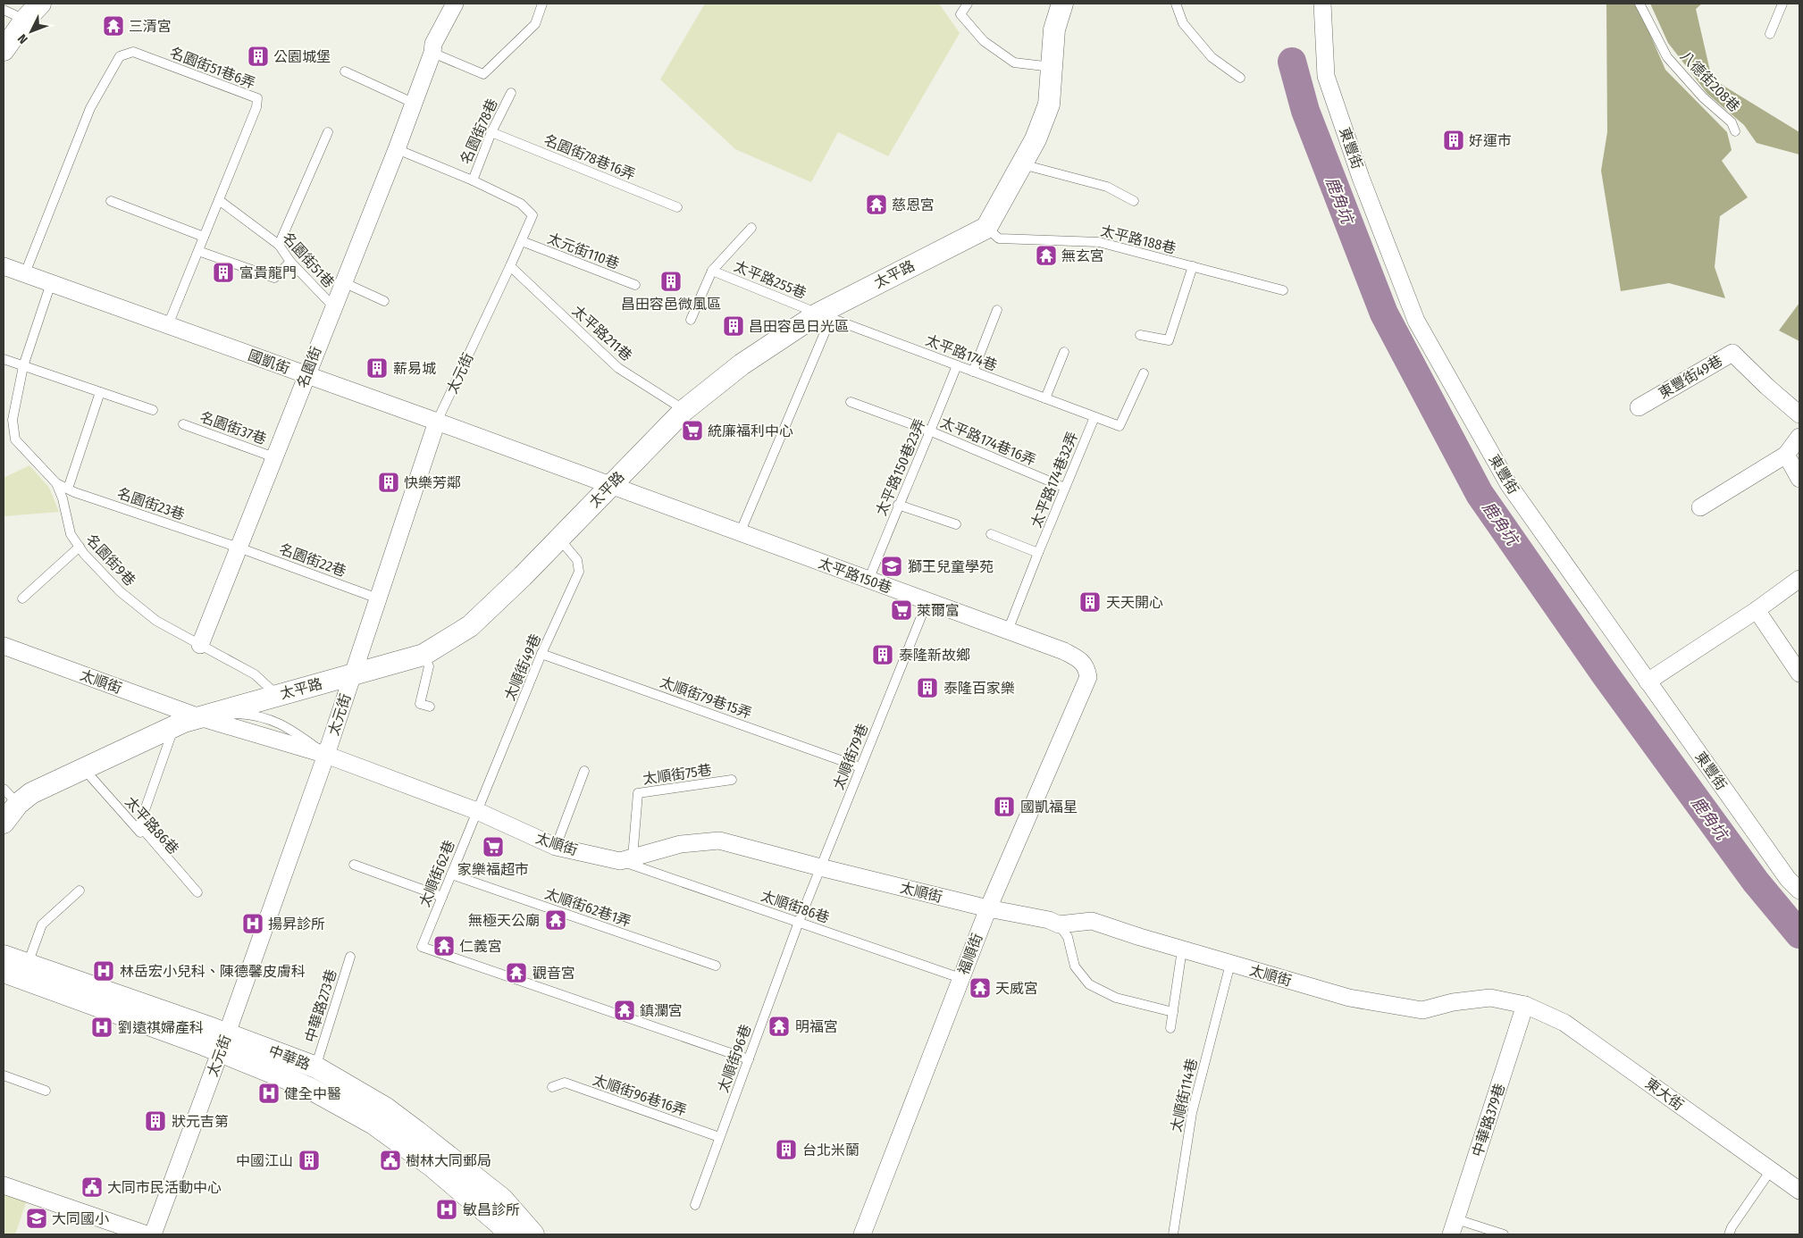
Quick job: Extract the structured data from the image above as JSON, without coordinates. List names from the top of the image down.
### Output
{
  "streets": {
    "street": [
      "東豐街",
      "太平路",
      "國凱街",
      "名園街",
      "太元街",
      "東豐街49巷",
      "太平路150巷",
      "太順街",
      "福順街",
      "中華路",
      "東大街",
      "中華路379巷"
    ],
    "lane": [
      "名園街51巷6弄",
      "八德街208巷",
      "名園街78巷",
      "名園街78巷16弄",
      "太平路188巷",
      "太元街110巷",
      "名園街51巷",
      "太平路255巷",
      "太平路211巷",
      "太平路174巷",
      "名園街37巷",
      "太平路174巷16弄",
      "太平路150巷23弄",
      "太平路174巷32弄",
      "名園街23巷",
      "名園街9巷",
      "名園街22巷",
      "太順街49巷",
      "太順街79巷15弄",
      "太順街79巷",
      "太順街75巷",
      "太平路86巷",
      "太順街62巷",
      "太順街86巷",
      "太順街62巷1弄",
      "中華路273巷",
      "太順街96巷",
      "太順街96巷16弄",
      "太順街114巷"
    ]
  },
  "crossings": [
    ["名園街51巷6弄", "名園街51巷"],
    ["名園街51巷6弄", "國凱街"],
    ["名園街78巷", "名園街78巷16弄"],
    ["名園街78巷", "名園街"],
    ["名園街78巷", "太元街"],
    ["太平路188巷", "太平路"],
    ["太元街110巷", "太元街"],
    ["名園街51巷", "名園街"],
    ["太平路", "太平路255巷"],
    ["太平路", "太平路211巷"],
    ["太平路", "太平路174巷"],
    ["太平路", "國凱街"],
    ["太平路", "太元街"],
    ["太平路", "太平路150巷"],
    ["太平路", "太順街49巷"],
    ["太平路", "太順街"],
    ["太平路", "太平路86巷"],
    ["太平路255巷", "太平路174巷"],
    ["太平路211巷", "太元街"],
    ["太平路174巷", "太平路150巷23弄"],
    ["太平路174巷", "太平路174巷32弄"],
    ["國凱街", "名園街"],
    ["國凱街", "太元街"],
    ["國凱街", "太平路150巷"],
    ["名園街", "名園街37巷"],
    ["名園街", "名園街23巷"],
    ["名園街", "名園街9巷"],
    ["名園街", "名園街22巷"],
    ["太元街", "名園街22巷"],
    ["太元街", "太順街"],
    ["太元街", "中華路"],
    ["太平路174巷16弄", "太平路150巷23弄"],
    ["太平路174巷16弄", "太平路174巷32弄"],
    ["太平路150巷23弄", "太平路150巷"],
    ["太平路174巷32弄", "太平路150巷"],
    ["名園街23巷", "名園街9巷"],
    ["名園街23巷", "名園街22巷"],
    ["太平路150巷", "太順街79巷"],
    ["太平路150巷", "福順街"],
    ["太順街49巷", "太順街"],
    ["太順街49巷", "太順街79巷15弄"],
    ["太順街49巷", "太順街62巷"],
    ["太順街", "太順街79巷"],
    ["太順街", "太順街75巷"],
    ["太順街", "太順街62巷"],
    ["太順街", "太順街86巷"],
    ["太順街", "福順街"],
    ["太順街", "東大街"],
    ["太順街", "太順街114巷"],
    ["太順街", "中華路379巷"],
    ["太順街79巷15弄", "太順街79巷"],
    ["太順街79巷", "太順街86巷"],
    ["太順街79巷", "太順街96巷"],
    ["太順街75巷", "太順街86巷"],
    ["太順街62巷", "太順街62巷1弄"],
    ["太順街62巷", "太順街96巷"],
    ["太順街86巷", "福順街"],
    ["太順街86巷", "太順街96巷"],
    ["中華路273巷", "中華路"],
    ["太順街96巷", "太順街96巷16弄"],
    ["東大街", "中華路379巷"]
  ],
  "water": ["鹿角坑"],
  "places": {
    "temple": [
      "三清宮",
      "慈恩宮",
      "無玄宮",
      "無極天公廟",
      "仁義宮",
      "觀音宮",
      "天威宮",
      "鎮瀾宮",
      "明福宮"
    ],
    "building": [
      "公園城堡",
      "好運市",
      "富貴龍門",
      "昌田容邑微風區",
      "昌田容邑日光區",
      "薪易城",
      "快樂芳鄰",
      "天天開心",
      "泰隆新故鄉",
      "泰隆百家樂",
      "國凱福星",
      "狀元吉第",
      "台北米蘭",
      "中國江山"
    ],
    "supermarket": ["統廉福利中心", "萊爾富", "家樂福超市"],
    "school or university": ["獅王兒童學苑", "大同國小"],
    "hospital": [
      "揚昇診所",
      "林岳宏小兒科、陳德馨皮膚科",
      "劉遠祺婦產科",
      "健全中醫",
      "敏昌診所"
    ],
    "public building": ["樹林大同郵局", "大同市民活動中心"]
  },
  "north": "bottom left"
}
